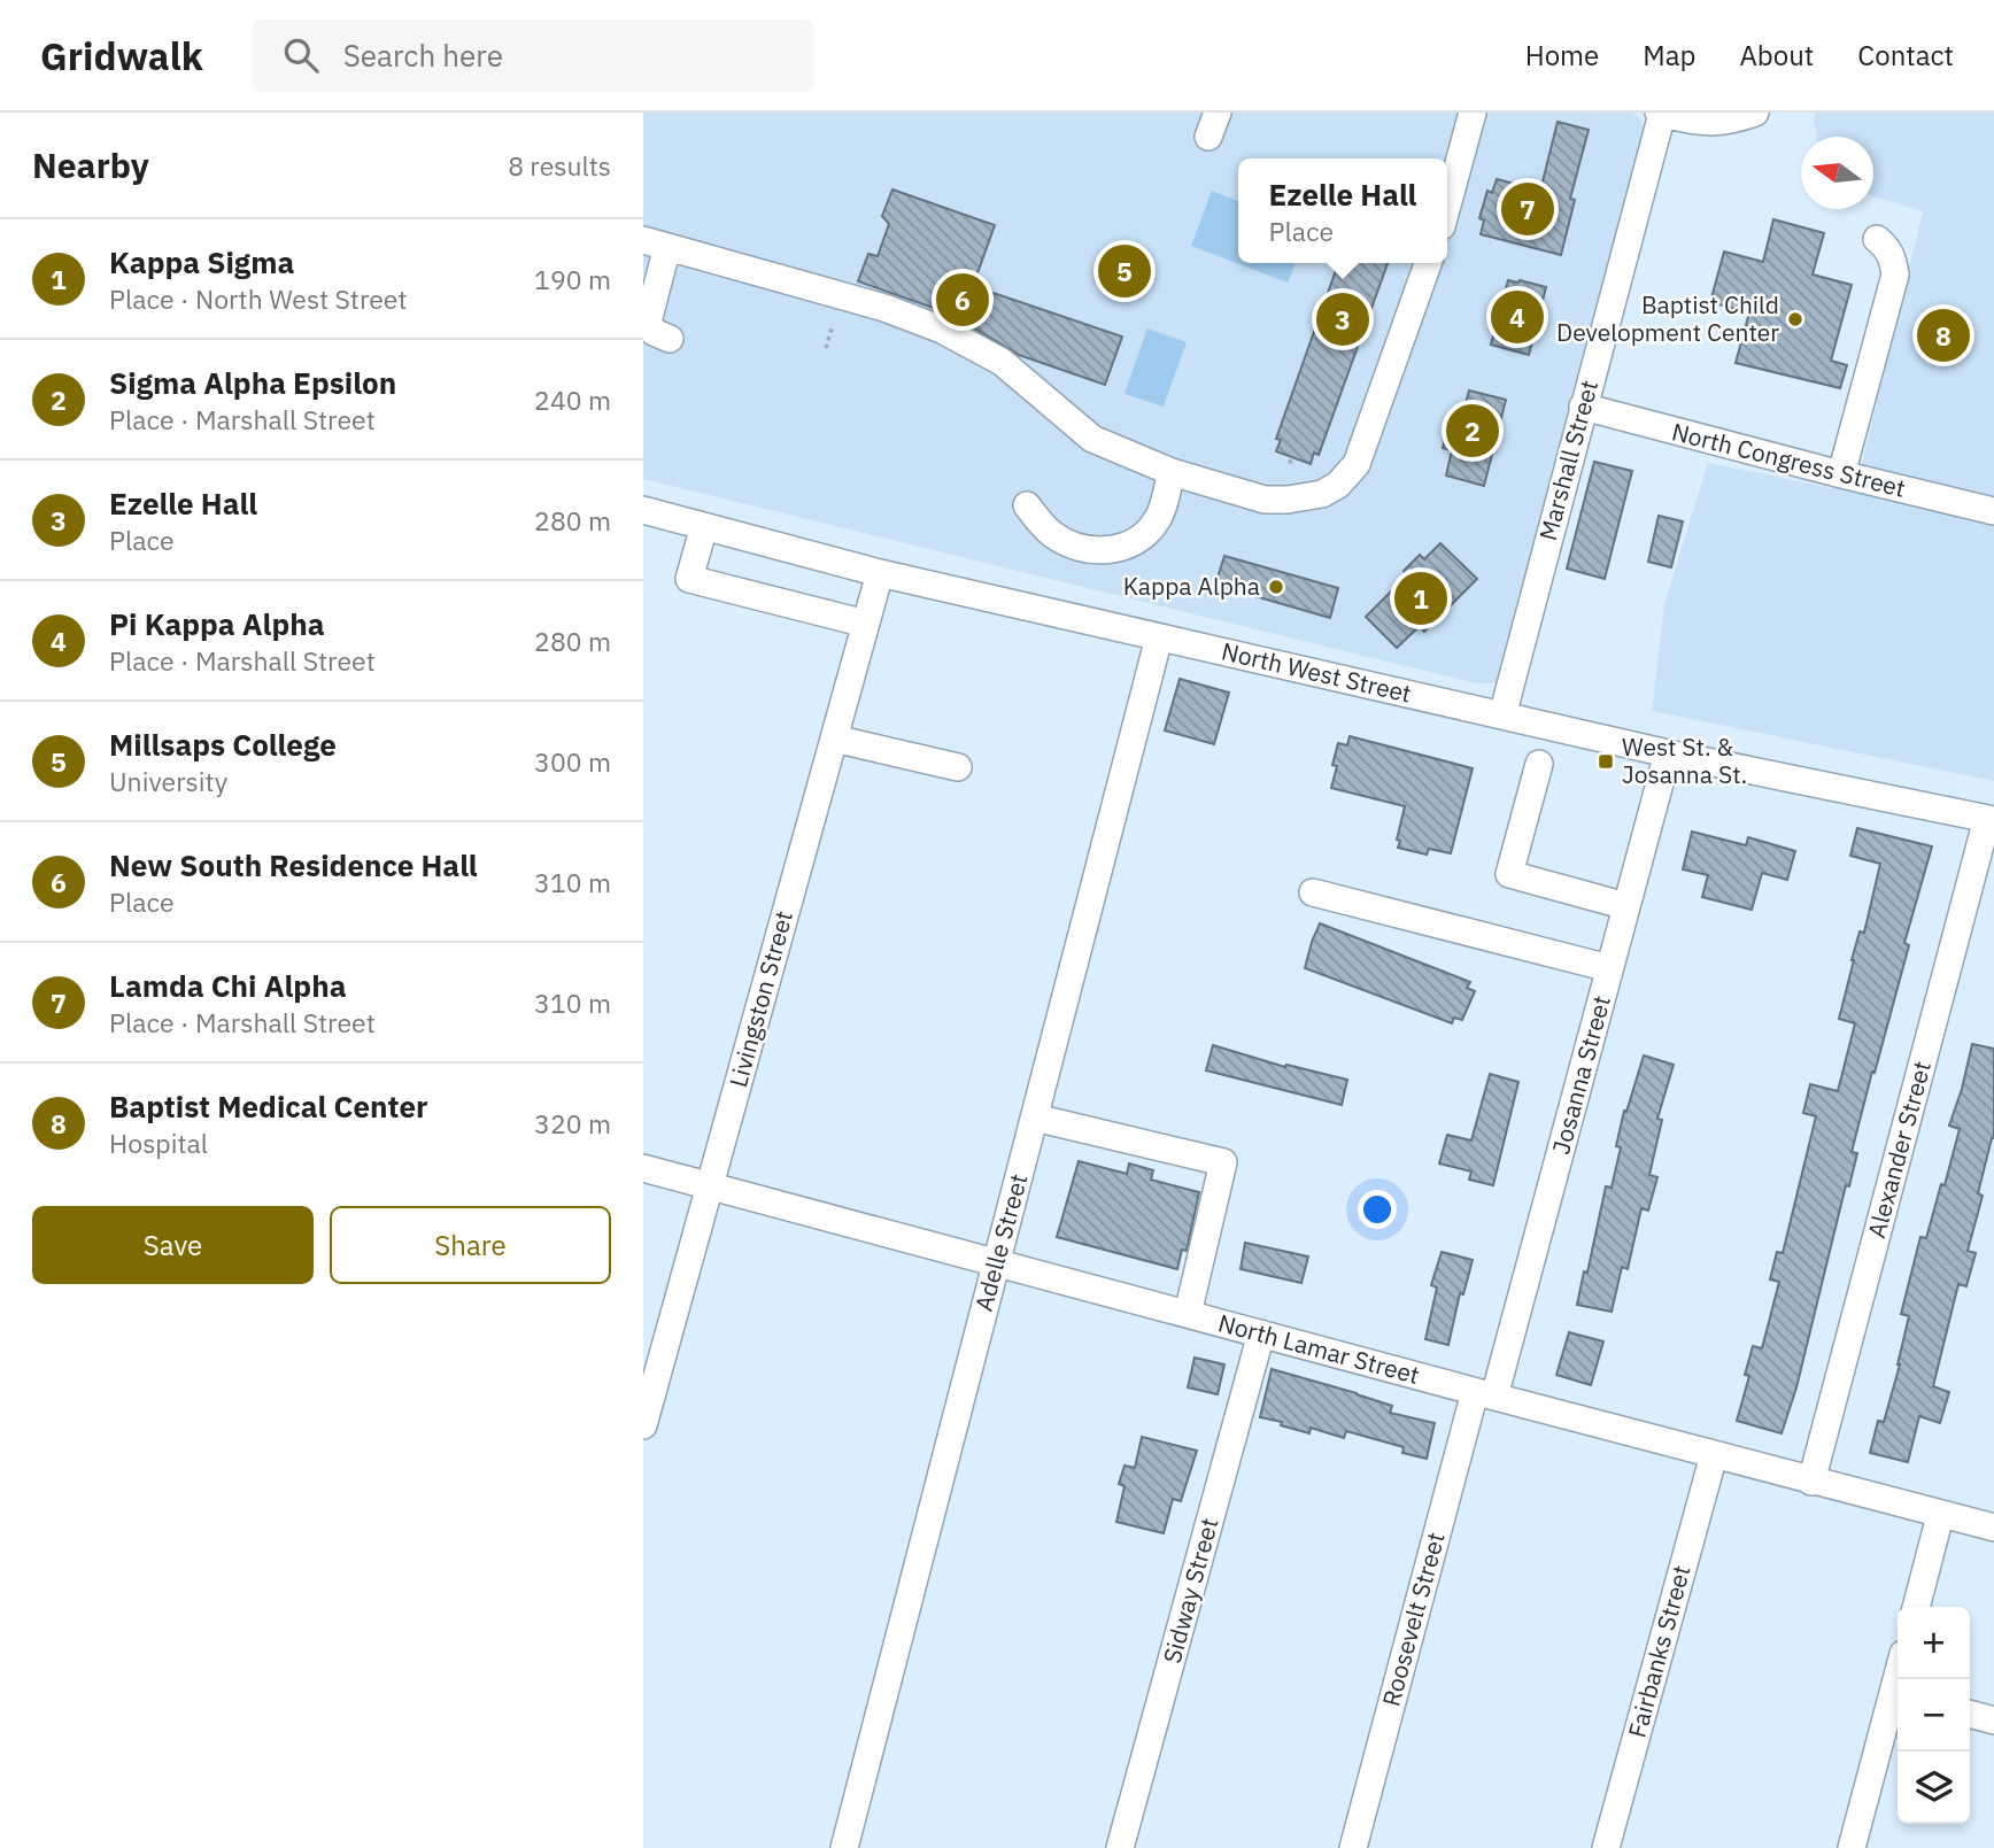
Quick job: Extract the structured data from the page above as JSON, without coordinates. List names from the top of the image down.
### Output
{
  "streets": {
    "street": [
      "Marshall Street",
      "North Congress Street",
      "North West Street",
      "Livingston Street",
      "Josanna Street",
      "Alexander Street",
      "Adelle Street",
      "North Lamar Street",
      "Sidway Street",
      "Roosevelt Street",
      "Fairbanks Street"
    ]
  },
  "crossings": [
    ["Marshall Street", "North Congress Street"],
    ["Marshall Street", "North West Street"],
    ["North West Street", "Livingston Street"],
    ["North West Street", "Josanna Street"],
    ["North West Street", "Alexander Street"],
    ["North West Street", "Adelle Street"],
    ["Livingston Street", "North Lamar Street"],
    ["Josanna Street", "North Lamar Street"],
    ["Josanna Street", "Roosevelt Street"],
    ["Alexander Street", "North Lamar Street"],
    ["Adelle Street", "North Lamar Street"],
    ["North Lamar Street", "Sidway Street"],
    ["North Lamar Street", "Roosevelt Street"],
    ["North Lamar Street", "Fairbanks Street"]
  ],
  "places": {
    "other": ["Baptist Child Development Center", "Kappa Alpha"],
    "transit": ["West St. & Josanna St."]
  },
  "north": "left",
  "page": {
    "header": "Gridwalk",
    "search": "Search here",
    "nav": [
      "Home",
      "Map",
      "About",
      "Contact"
    ],
    "heading": ["Nearby", "8 results"],
    "popup": ["Ezelle Hall", "Place"],
    "pins": [
      "7",
      "5",
      "6",
      "4",
      "3",
      "8",
      "2",
      "1"
    ],
    "list": [
      {
        "mark": "1",
        "name": "Kappa Sigma",
        "note": "Place · North West Street",
        "value": "190 m"
      },
      {
        "mark": "2",
        "name": "Sigma Alpha Epsilon",
        "note": "Place · Marshall Street",
        "value": "240 m"
      },
      {
        "mark": "3",
        "name": "Ezelle Hall",
        "note": "Place",
        "value": "280 m"
      },
      {
        "mark": "4",
        "name": "Pi Kappa Alpha",
        "note": "Place · Marshall Street",
        "value": "280 m"
      },
      {
        "mark": "5",
        "name": "Millsaps College",
        "note": "University",
        "value": "300 m"
      },
      {
        "mark": "6",
        "name": "New South Residence Hall",
        "note": "Place",
        "value": "310 m"
      },
      {
        "mark": "7",
        "name": "Lamda Chi Alpha",
        "note": "Place · Marshall Street",
        "value": "310 m"
      },
      {
        "mark": "8",
        "name": "Baptist Medical Center",
        "note": "Hospital",
        "value": "320 m"
      }
    ],
    "buttons": ["Save", "Share"],
    "map_buttons": ["+", "−"]
  }
}
